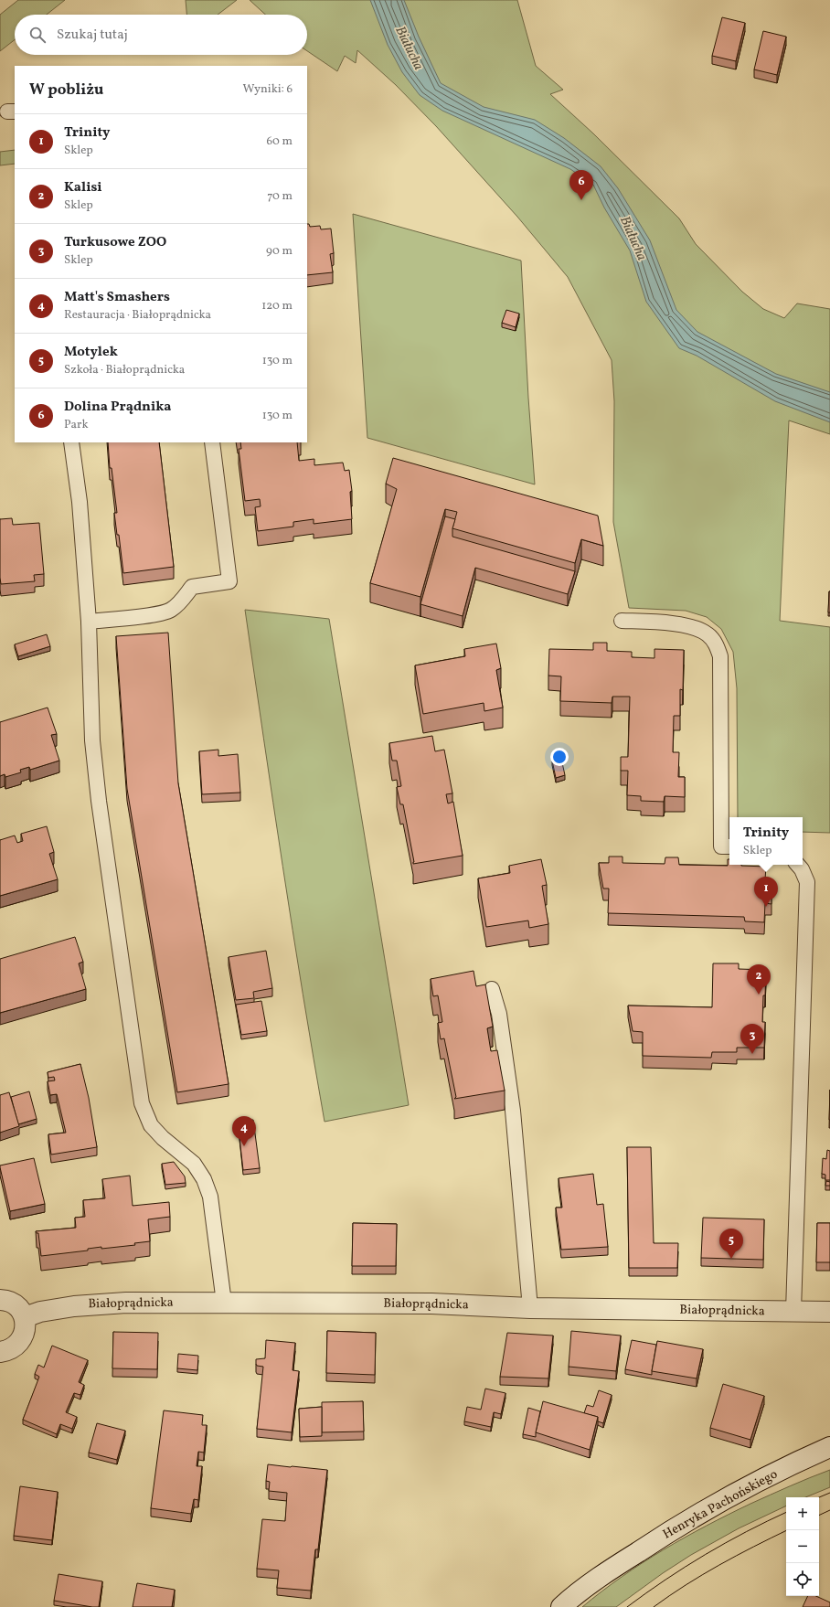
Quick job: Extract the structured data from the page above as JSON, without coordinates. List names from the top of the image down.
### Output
{
  "streets": {
    "street": ["Białoprądnicka", "Henryka Pachońskiego"]
  },
  "water": ["Białucha"],
  "page": {
    "search": "Szukaj tutaj",
    "heading": ["W pobliżu", "Wyniki: 6"],
    "list": [
      {
        "mark": "1",
        "name": "Trinity",
        "note": "Sklep",
        "value": "60 m"
      },
      {
        "mark": "2",
        "name": "Kalisi",
        "note": "Sklep",
        "value": "70 m"
      },
      {
        "mark": "3",
        "name": "Turkusowe ZOO",
        "note": "Sklep",
        "value": "90 m"
      },
      {
        "mark": "4",
        "name": "Matt's Smashers",
        "note": "Restauracja · Białoprądnicka",
        "value": "120 m"
      },
      {
        "mark": "5",
        "name": "Motylek",
        "note": "Szkoła · Białoprądnicka",
        "value": "130 m"
      },
      {
        "mark": "6",
        "name": "Dolina Prądnika",
        "note": "Park",
        "value": "130 m"
      }
    ],
    "pins": [
      "6",
      "1",
      "2",
      "3",
      "4",
      "5"
    ],
    "popup": ["Trinity", "Sklep"],
    "map_buttons": ["+", "−"]
  }
}
